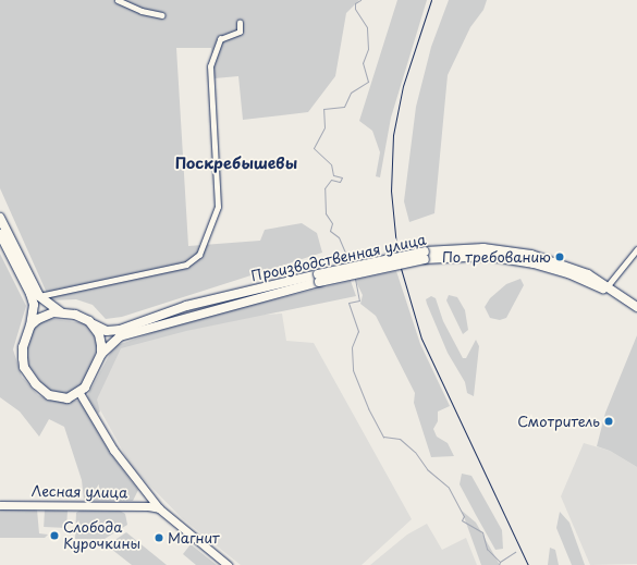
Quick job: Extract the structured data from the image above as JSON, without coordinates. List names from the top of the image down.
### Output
{
  "streets": {
    "highway": ["Производственная улица"],
    "main road": ["Лесная улица"]
  },
  "districts": ["Поскребышевы"],
  "places": [
    "По требованию",
    "Смотритель",
    "Слобода Курочкины",
    "Магнит"
  ]
}
